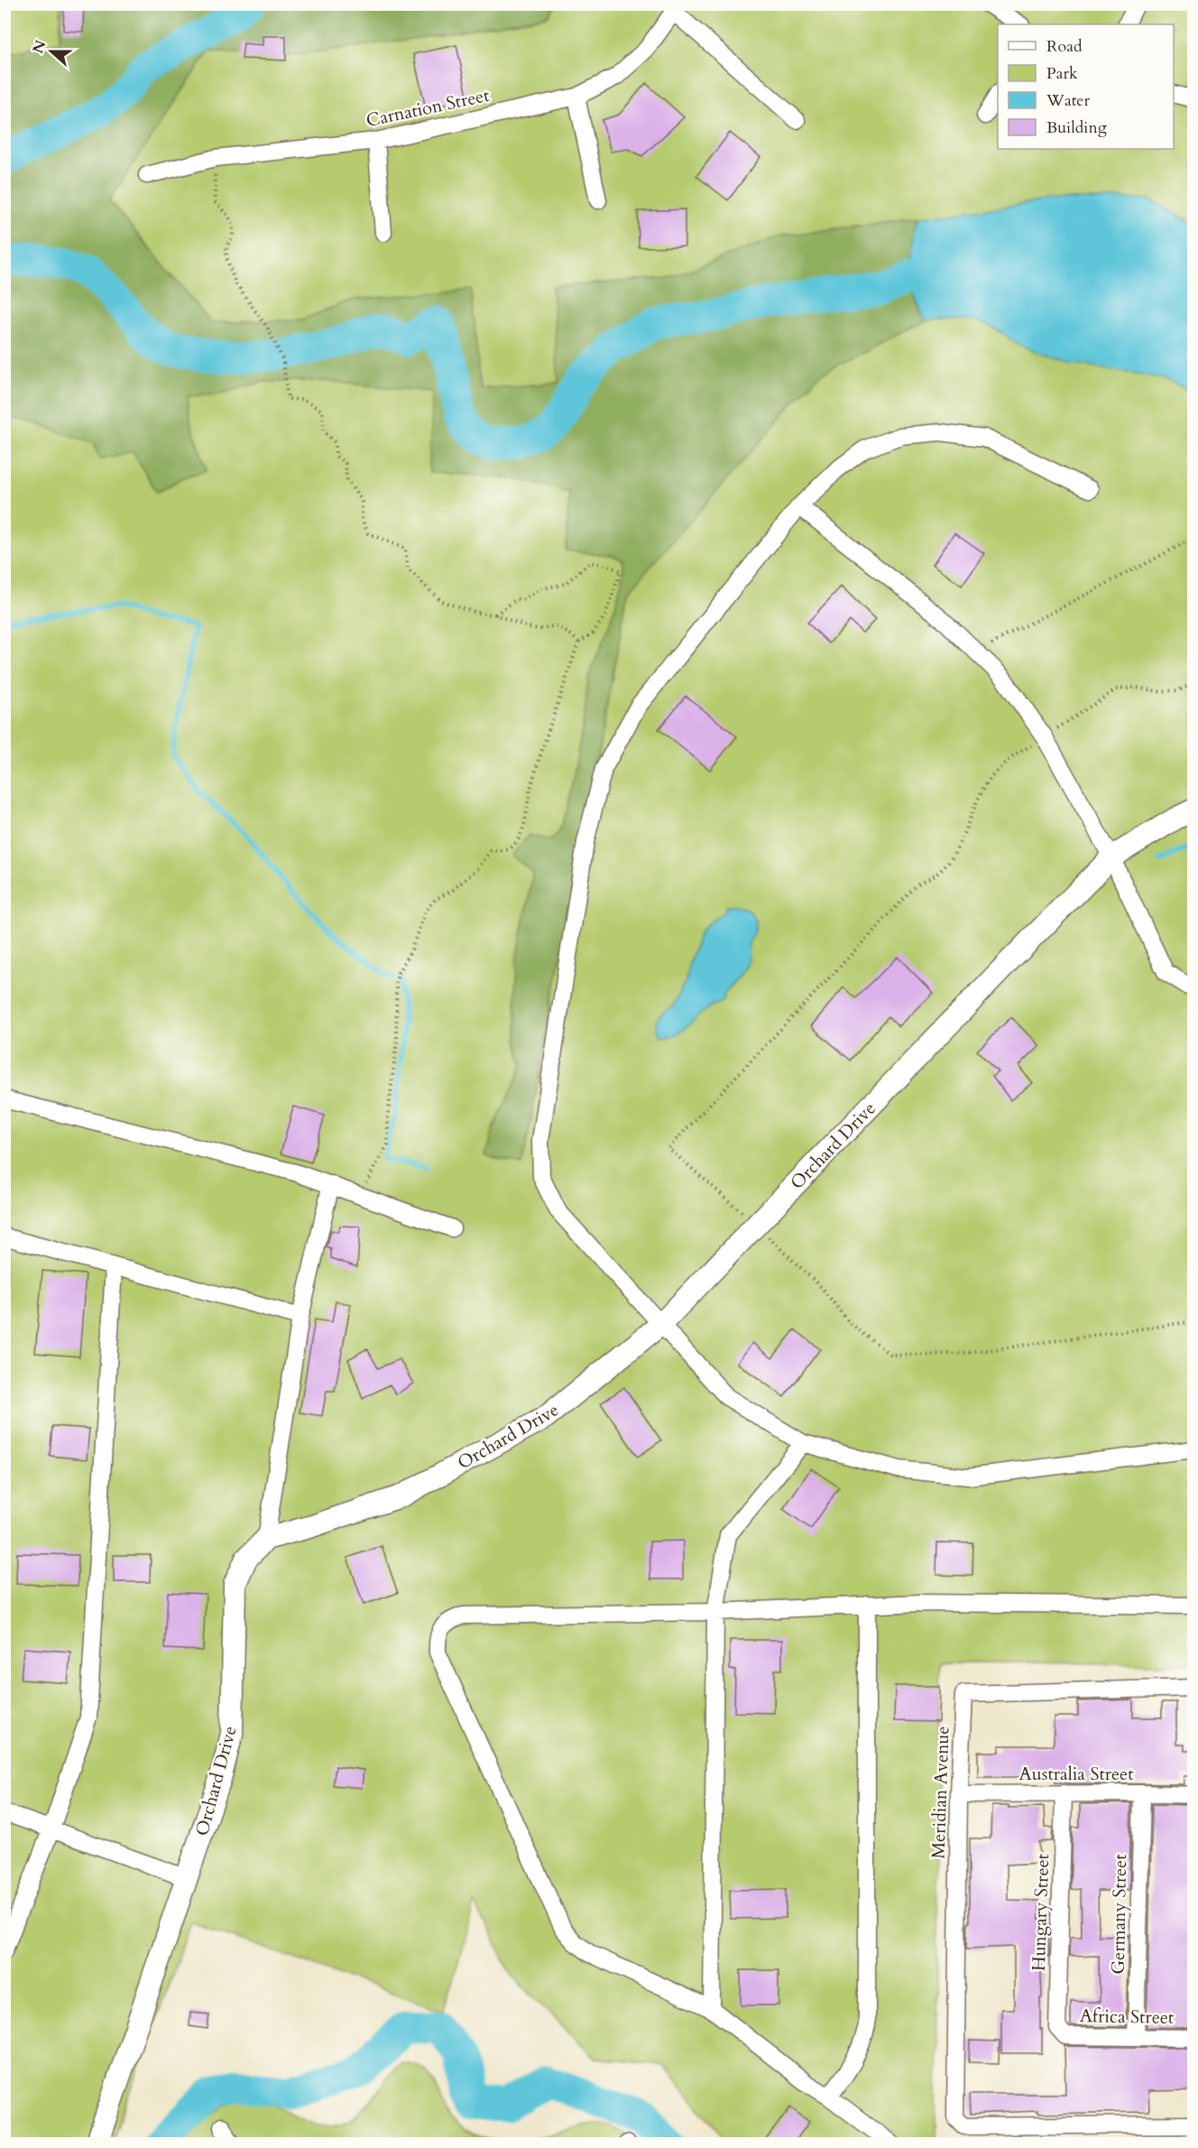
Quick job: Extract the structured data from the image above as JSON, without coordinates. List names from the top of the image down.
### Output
{
  "streets": {
    "street": [
      "Carnation Street",
      "Orchard Drive",
      "Australia Street",
      "Meridian Avenue",
      "Hungary Street",
      "Germany Street",
      "Africa Street"
    ]
  },
  "crossings": [
    ["Australia Street", "Meridian Avenue"],
    ["Australia Street", "Hungary Street"],
    ["Australia Street", "Germany Street"],
    ["Hungary Street", "Africa Street"],
    ["Germany Street", "Africa Street"]
  ],
  "legend": [
    "Road",
    "Park",
    "Water",
    "Building"
  ],
  "north": "left"
}
